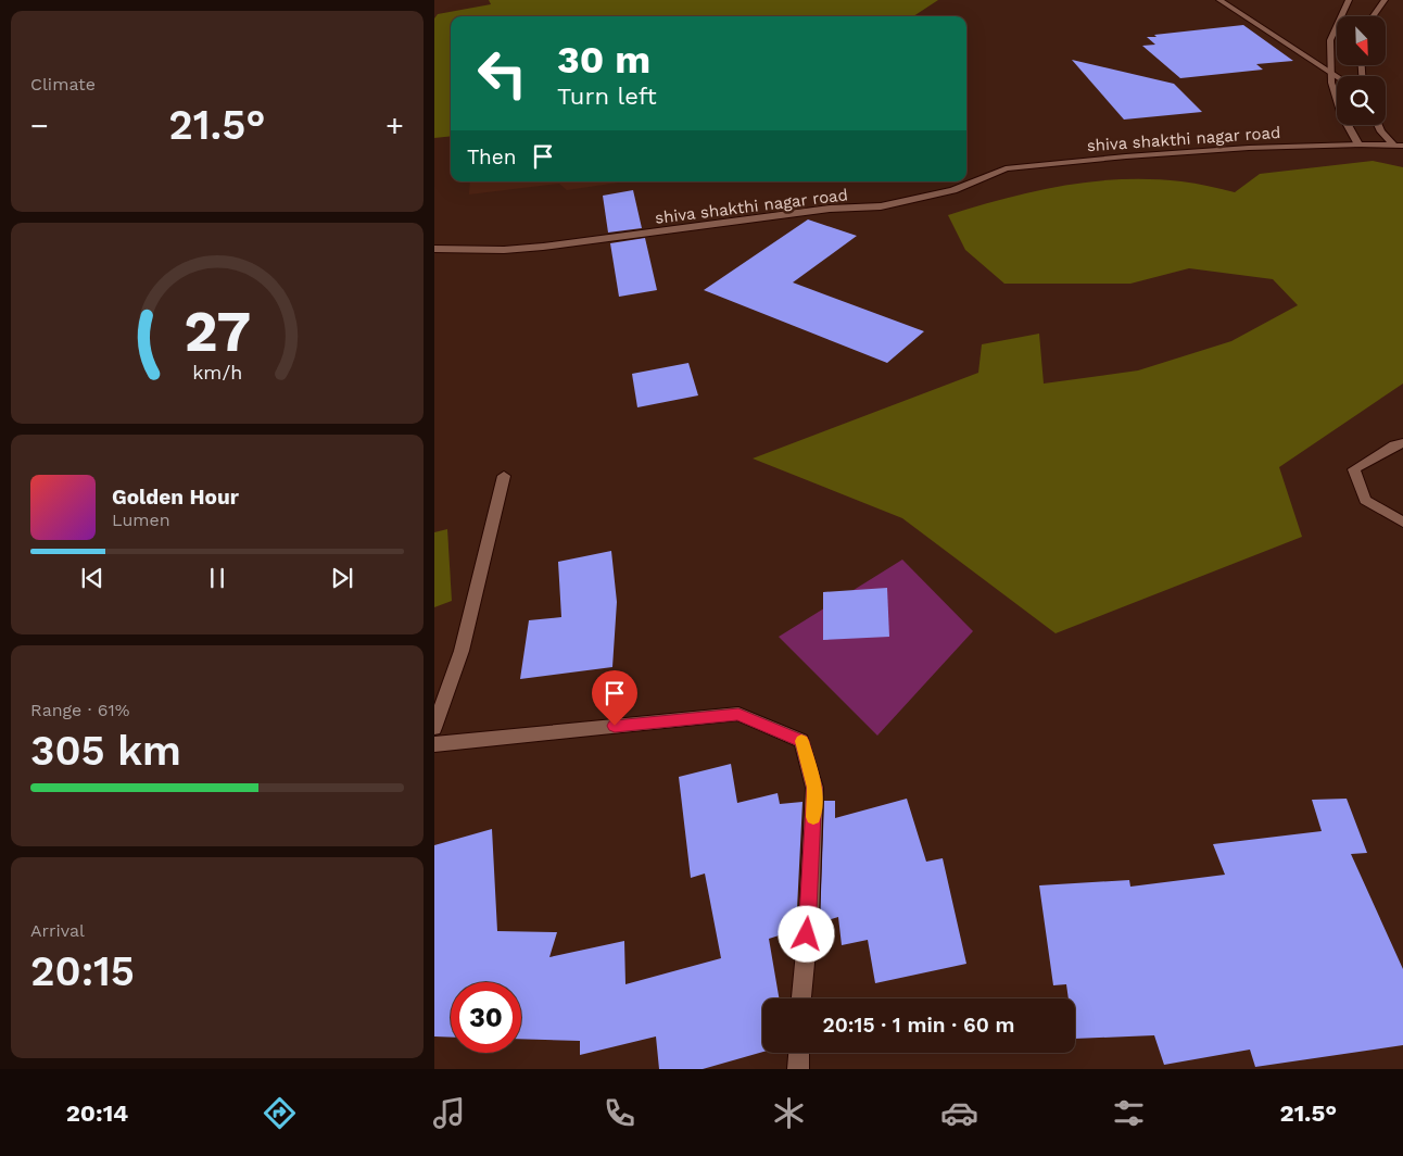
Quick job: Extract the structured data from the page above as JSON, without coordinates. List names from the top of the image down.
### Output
{
  "streets": {
    "street": ["shiva shakthi nagar road"]
  },
  "north": "bottom right",
  "page": {
    "tile": [
      "Climate",
      ["Range · 61%", "305 km"],
      ["Arrival", "20:15"]
    ],
    "turn": ["30 m", "Turn left"],
    "heat": ["−", "21.5°", "+"],
    "then": "Then",
    "song": ["Golden Hour", "Lumen"],
    "limit": "30",
    "trip": "20:15 · 1 min · 60 m",
    "tabs": ["20:14", "21.5°"],
    "gauge": ["27", "km/h"]
  }
}
